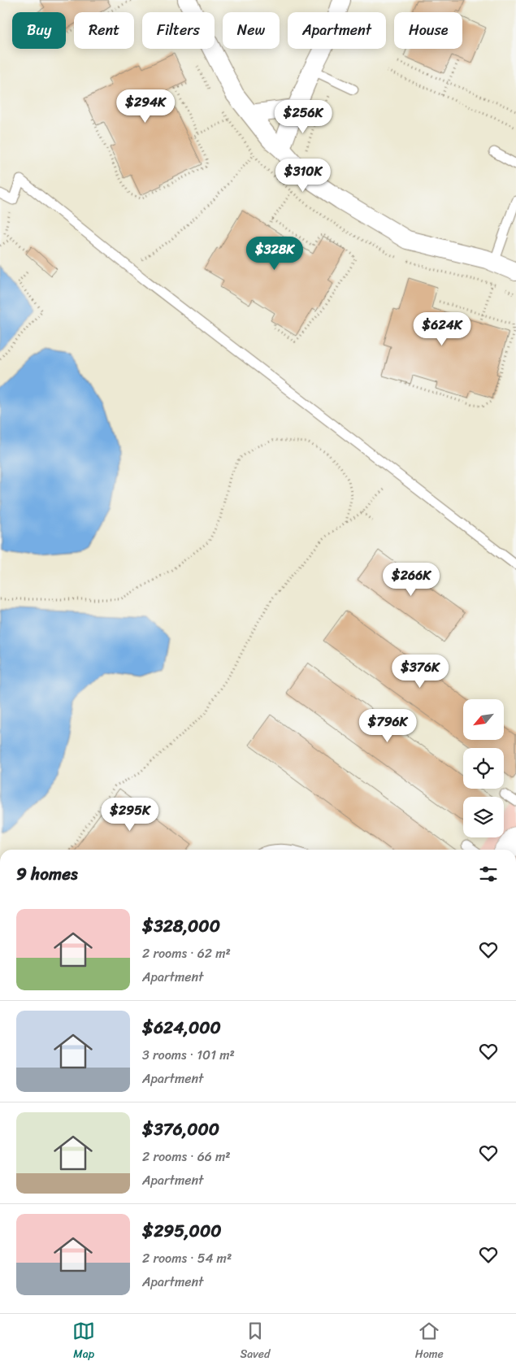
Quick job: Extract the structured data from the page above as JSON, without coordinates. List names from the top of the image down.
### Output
{
  "north": "bottom left",
  "page": {
    "chip": [
      "Buy",
      "Rent",
      "Filters",
      "New",
      "Apartment",
      "House"
    ],
    "price": [
      "$294K",
      "$256K",
      "$310K",
      "$328K",
      "$624K",
      "$266K",
      "$376K",
      "$796K",
      "$295K"
    ],
    "heading": "9 homes",
    "list": [
      {
        "name": "$328,000",
        "note": "2 rooms · 62 m² · Apartment"
      },
      {
        "name": "$624,000",
        "note": "3 rooms · 101 m² · Apartment"
      },
      {
        "name": "$376,000",
        "note": "2 rooms · 66 m² · Apartment"
      },
      {
        "name": "$295,000",
        "note": "2 rooms · 54 m² · Apartment"
      }
    ],
    "tabs": ["Map", "Saved", "Home"]
  }
}
